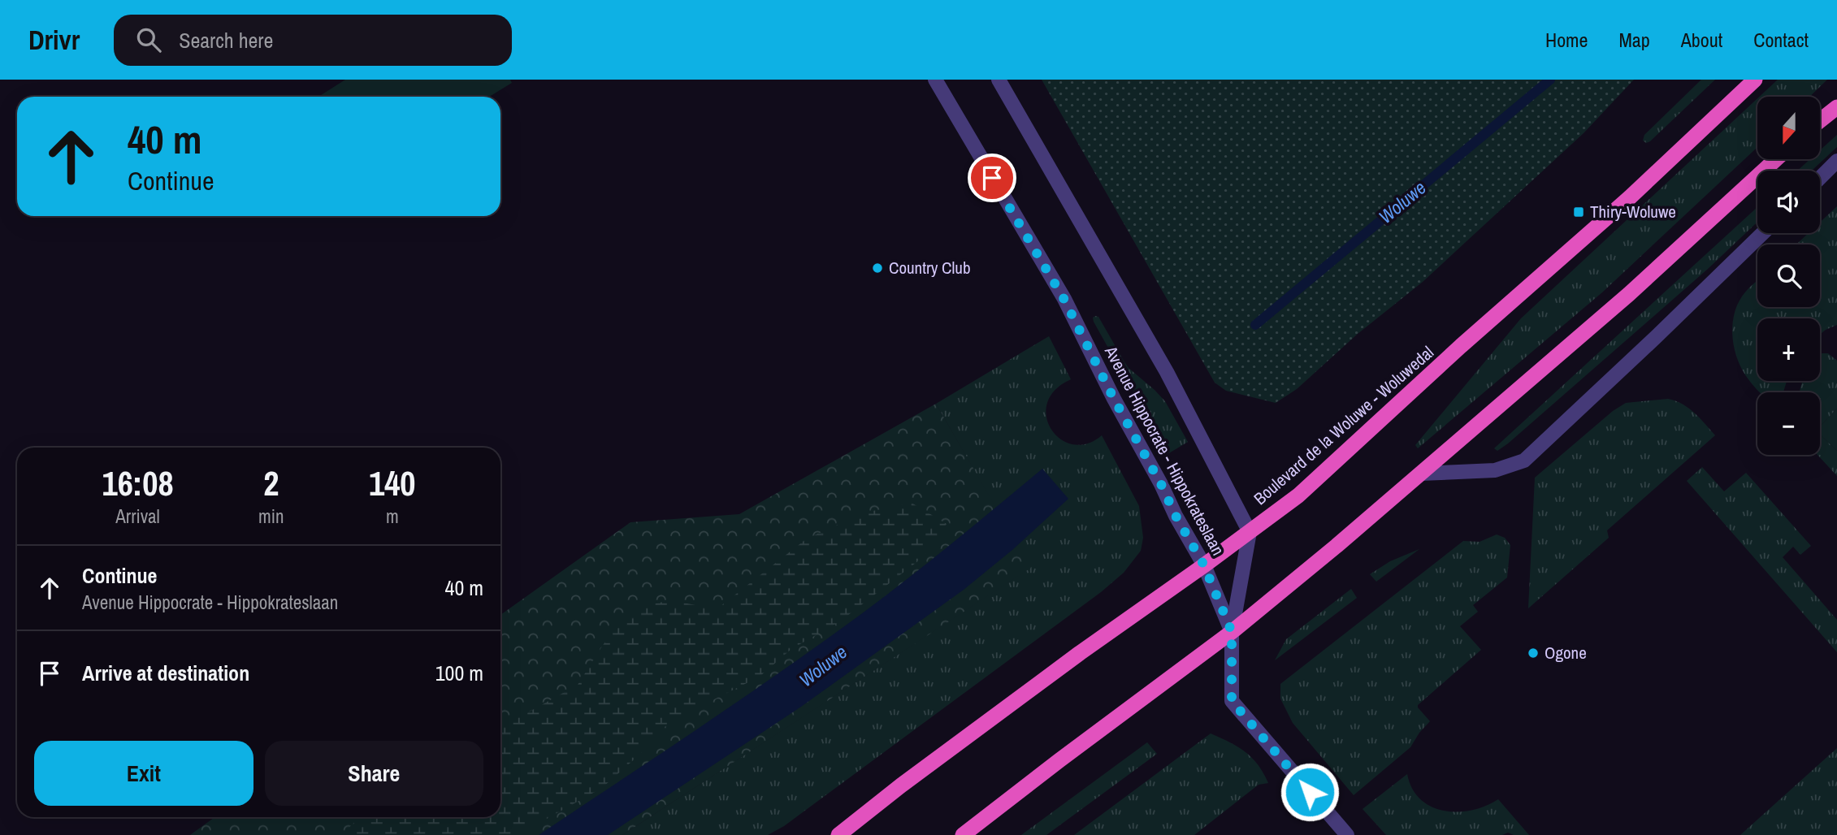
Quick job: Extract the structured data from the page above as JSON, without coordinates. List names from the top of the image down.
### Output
{
  "streets": {
    "highway": ["Boulevard de la Woluwe - Woluwedal"],
    "street": ["Avenue Hippocrate - Hippokrateslaan"]
  },
  "crossings": [
    ["Boulevard de la Woluwe - Woluwedal", "Avenue Hippocrate - Hippokrateslaan"]
  ],
  "water": ["Woluwe"],
  "places": {
    "transit": ["Thiry-Woluwe"],
    "other": ["Country Club", "Ogone"]
  },
  "north": "bottom",
  "page": {
    "header": "Drivr",
    "search": "Search here",
    "nav": [
      "Home",
      "Map",
      "About",
      "Contact"
    ],
    "map_buttons": ["+", "−"],
    "turn": ["40 m", "Continue"],
    "eta": [
      "16:08",
      "Arrival",
      "2",
      "min",
      "140",
      "m"
    ],
    "list": [
      {
        "name": "Continue",
        "note": "Avenue Hippocrate - Hippokrateslaan",
        "value": "40 m"
      },
      {
        "name": "Arrive at destination",
        "value": "100 m"
      }
    ],
    "buttons": ["Exit", "Share"]
  }
}
